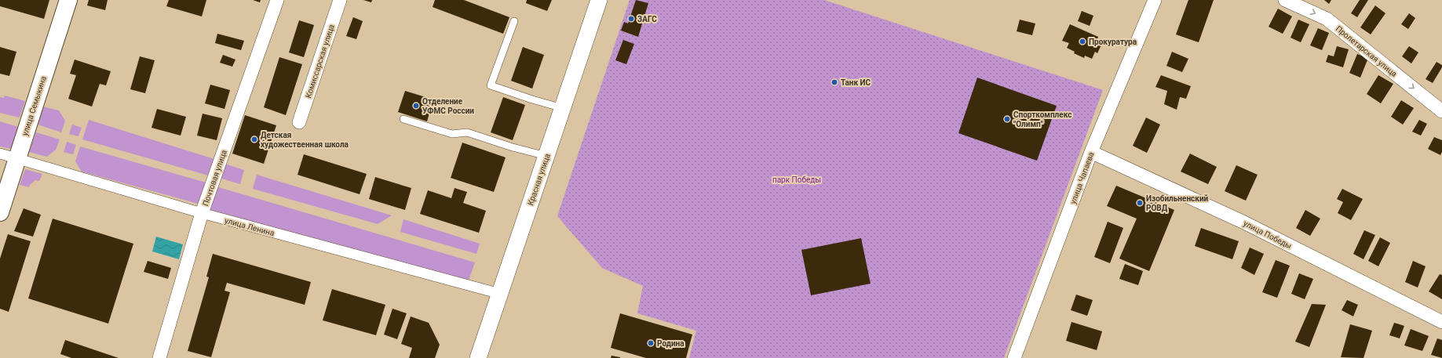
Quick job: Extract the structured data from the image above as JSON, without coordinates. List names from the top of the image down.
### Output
{
  "streets": {
    "main road": ["улица Семыкина"],
    "street": [
      "Пролетарская улица",
      "Комиссарская улица",
      "Почтовая улица",
      "улица Чапаева",
      "Красная улица",
      "улица Ленина",
      "улица Победы"
    ]
  },
  "crossings": [
    ["улица Семыкина", "улица Ленина"],
    ["Почтовая улица", "улица Ленина"],
    ["улица Чапаева", "улица Победы"],
    ["Красная улица", "улица Ленина"]
  ],
  "one_way": ["Пролетарская улица"],
  "parks": ["парк Победы"],
  "places": [
    "ЗАГС",
    "Прокуратура",
    "Танк ИС",
    "Отделение УФМС России",
    "Спорткомплекс \"Олимп\"",
    "Детская художественная школа",
    "Изобильненский РОВД",
    "Родина"
  ]
}
